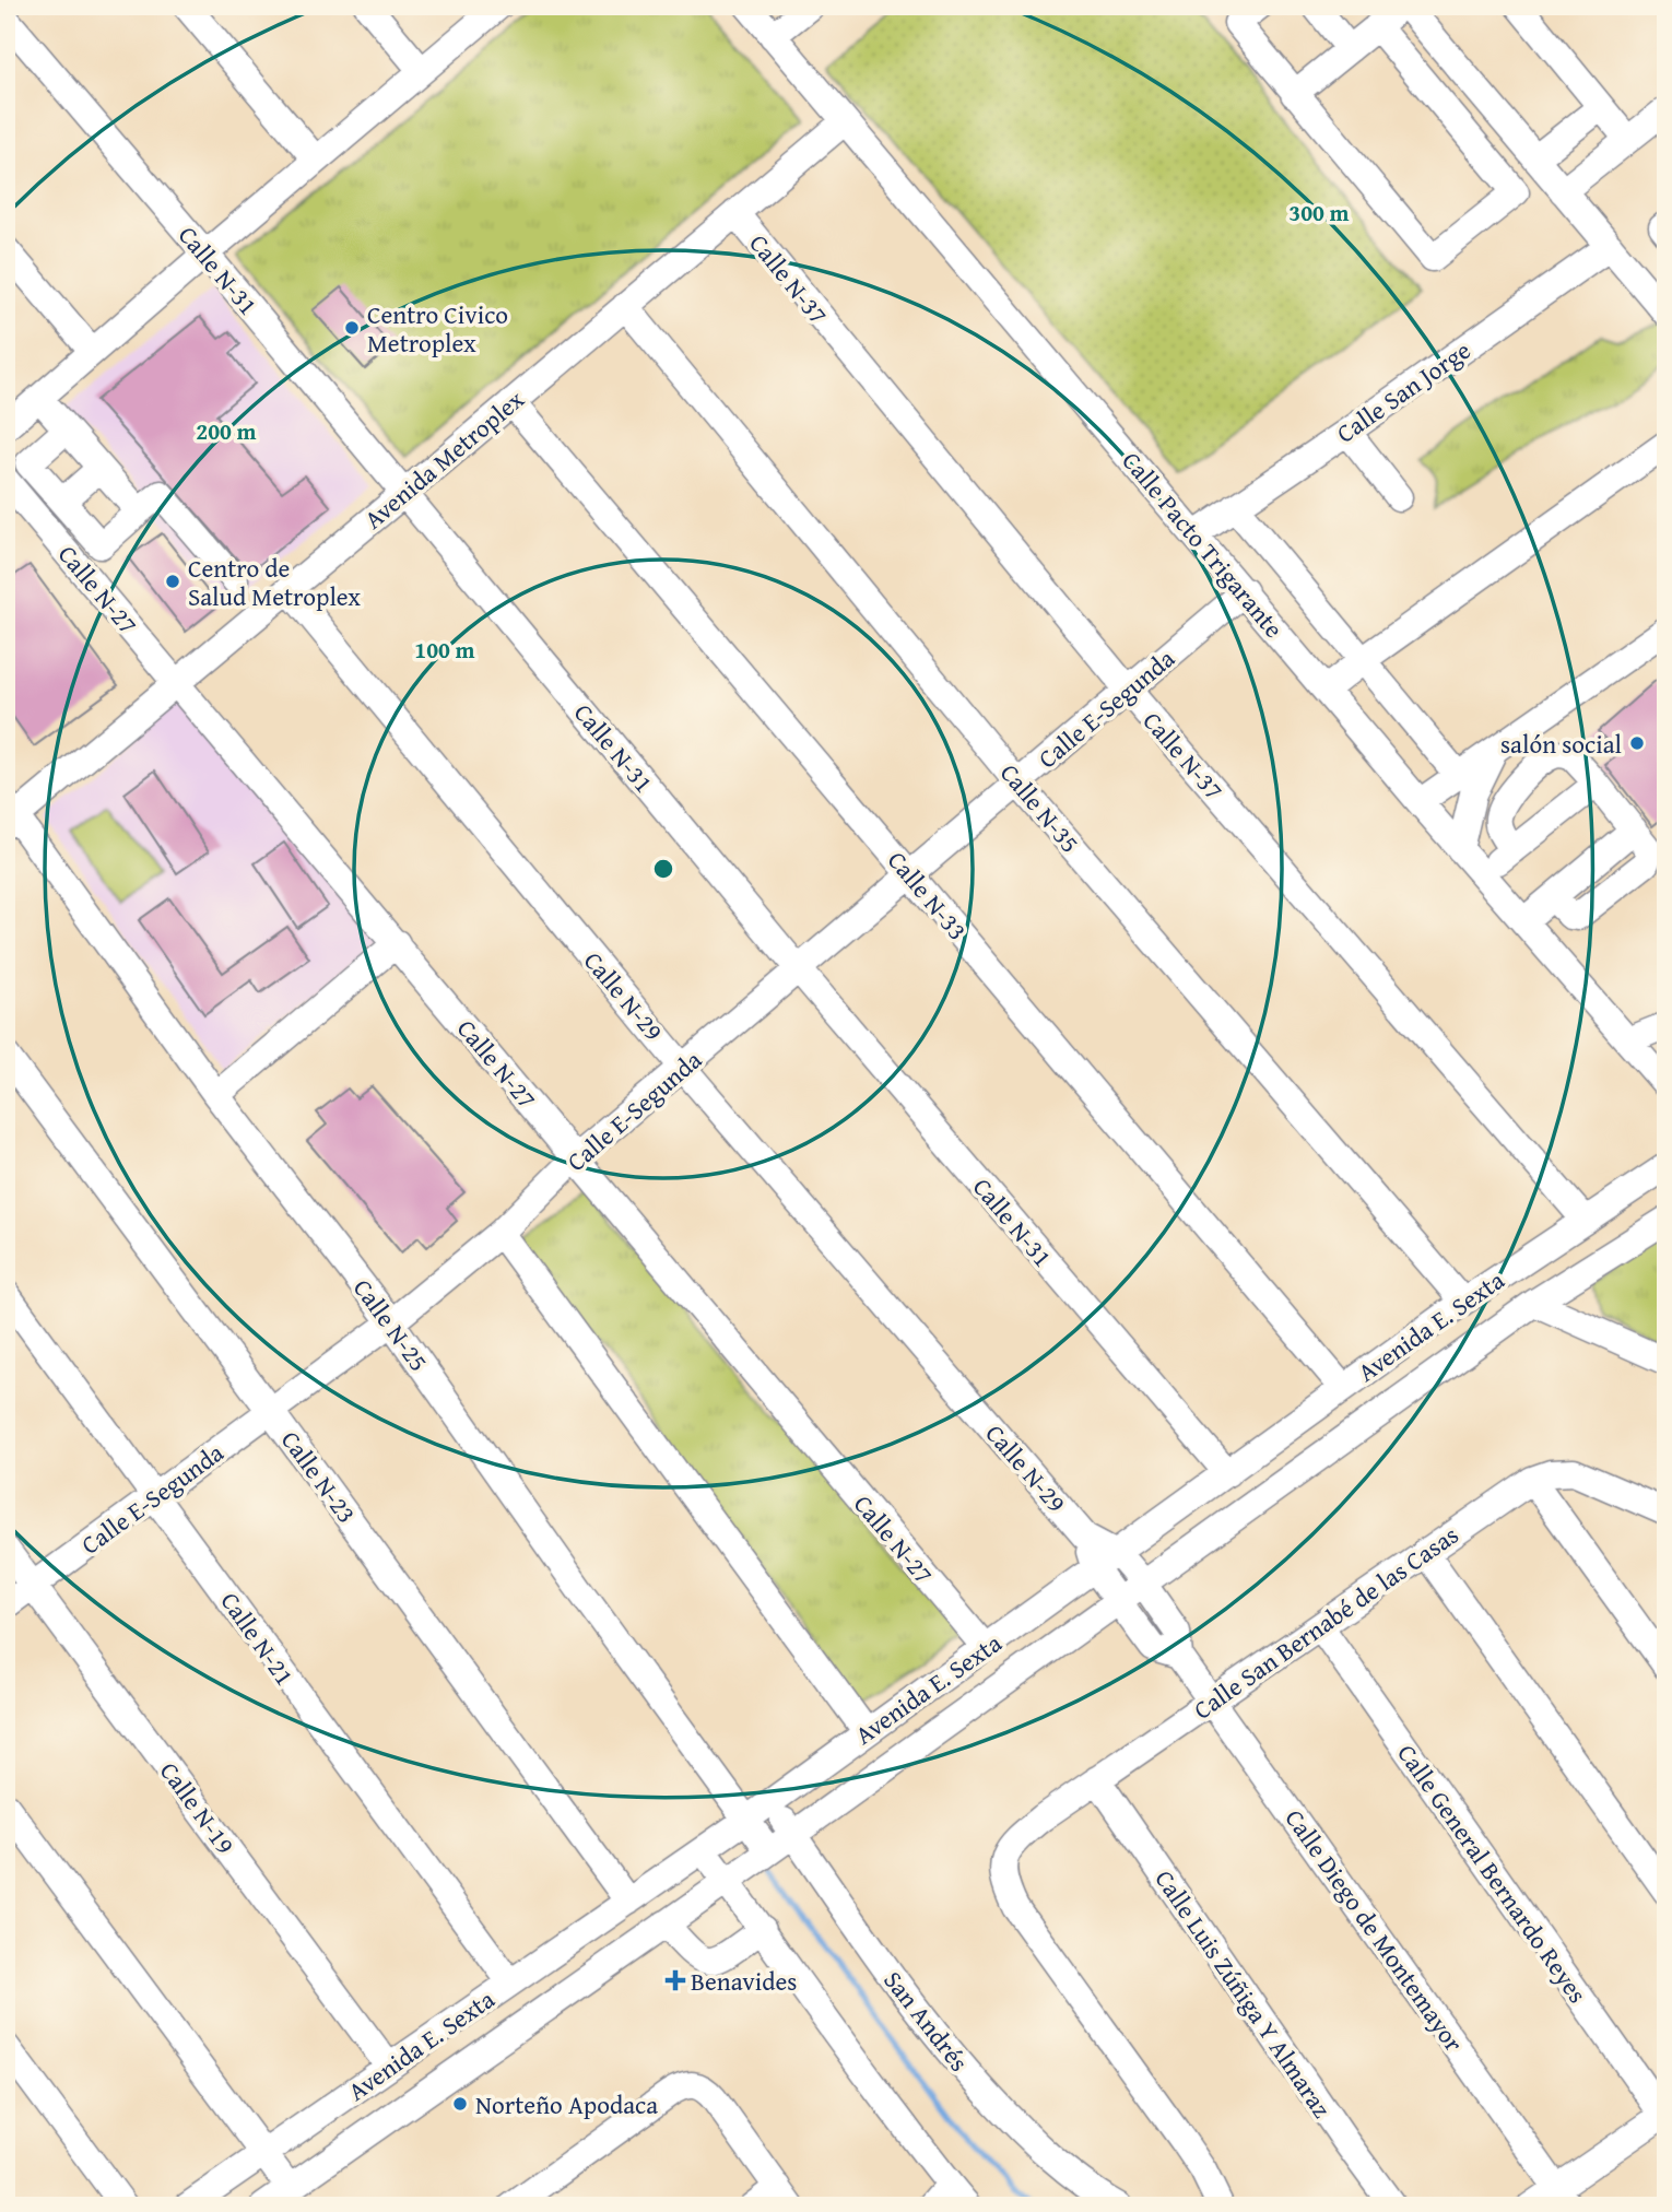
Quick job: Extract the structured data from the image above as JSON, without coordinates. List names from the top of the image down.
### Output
{
  "streets": {
    "street": [
      "Calle N-31",
      "Calle N-37",
      "Calle San Jorge",
      "Avenida Metroplex",
      "Calle Pacto Trigarante",
      "Calle N-27",
      "Calle E-Segunda",
      "Calle N-35",
      "Calle N-33",
      "Calle N-29",
      "Calle N-25",
      "Avenida E. Sexta",
      "Calle N-23",
      "Calle San Bernabé de las Casas",
      "Calle N-21",
      "Calle N-19",
      "Calle General Bernardo Reyes",
      "Calle Diego de Montemayor",
      "Calle Luis Zúñiga Y Almaraz",
      "San Andrés"
    ]
  },
  "crossings": [
    ["Calle N-31", "Avenida Metroplex"],
    ["Calle N-31", "Calle E-Segunda"],
    ["Calle N-31", "Avenida E. Sexta"],
    ["Calle N-37", "Avenida Metroplex"],
    ["Calle N-37", "Calle E-Segunda"],
    ["Calle N-37", "Avenida E. Sexta"],
    ["Calle San Jorge", "Calle Pacto Trigarante"],
    ["Avenida Metroplex", "Calle Pacto Trigarante"],
    ["Avenida Metroplex", "Calle N-27"],
    ["Avenida Metroplex", "Calle N-35"],
    ["Avenida Metroplex", "Calle N-33"],
    ["Avenida Metroplex", "Calle N-29"],
    ["Avenida Metroplex", "Calle N-25"],
    ["Calle Pacto Trigarante", "Calle E-Segunda"],
    ["Calle N-27", "Calle E-Segunda"],
    ["Calle N-27", "Avenida E. Sexta"],
    ["Calle E-Segunda", "Calle N-35"],
    ["Calle E-Segunda", "Calle N-33"],
    ["Calle E-Segunda", "Calle N-29"],
    ["Calle E-Segunda", "Calle N-25"],
    ["Calle E-Segunda", "Calle N-23"],
    ["Calle E-Segunda", "Calle N-21"],
    ["Calle E-Segunda", "Calle N-19"],
    ["Calle N-35", "Avenida E. Sexta"],
    ["Calle N-33", "Avenida E. Sexta"],
    ["Calle N-29", "Avenida E. Sexta"],
    ["Calle N-29", "Calle Diego de Montemayor"],
    ["Calle N-25", "Avenida E. Sexta"],
    ["Avenida E. Sexta", "Calle N-23"],
    ["Avenida E. Sexta", "Calle N-21"],
    ["Avenida E. Sexta", "Calle N-19"],
    ["Avenida E. Sexta", "Calle Diego de Montemayor"],
    ["Avenida E. Sexta", "San Andrés"],
    ["Calle San Bernabé de las Casas", "Calle General Bernardo Reyes"],
    ["Calle San Bernabé de las Casas", "Calle Diego de Montemayor"],
    ["Calle San Bernabé de las Casas", "Calle Luis Zúñiga Y Almaraz"]
  ],
  "places": {
    "other": [
      "Centro Civico Metroplex",
      "Centro de Salud Metroplex",
      "salón social",
      "Norteño Apodaca"
    ],
    "health": ["Benavides"]
  },
  "rings": ["300 m", "200 m", "100 m"]
}
